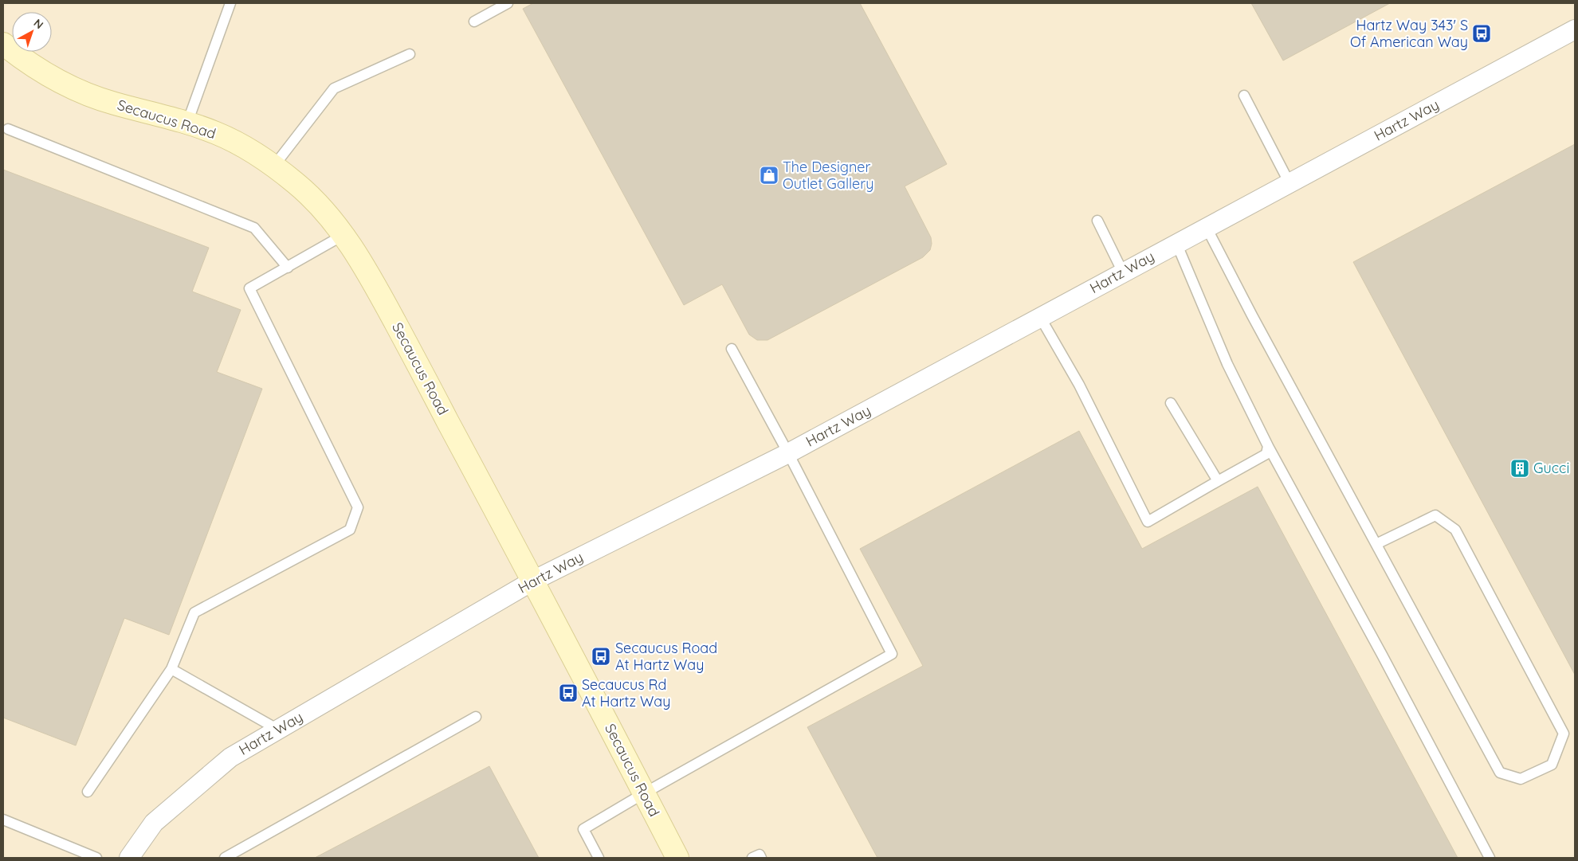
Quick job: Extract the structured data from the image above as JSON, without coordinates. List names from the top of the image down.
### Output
{
  "streets": {
    "main road": ["Secaucus Road"],
    "street": ["Hartz Way"]
  },
  "crossings": [
    ["Secaucus Road", "Hartz Way"]
  ],
  "places": {
    "bus stop": ["Hartz Way 343' S Of American Way", "Secaucus Road At Hartz Way", "Secaucus Rd At Hartz Way"],
    "shop": ["The Designer Outlet Gallery"],
    "building": ["Gucci"]
  },
  "north": "top right"
}
